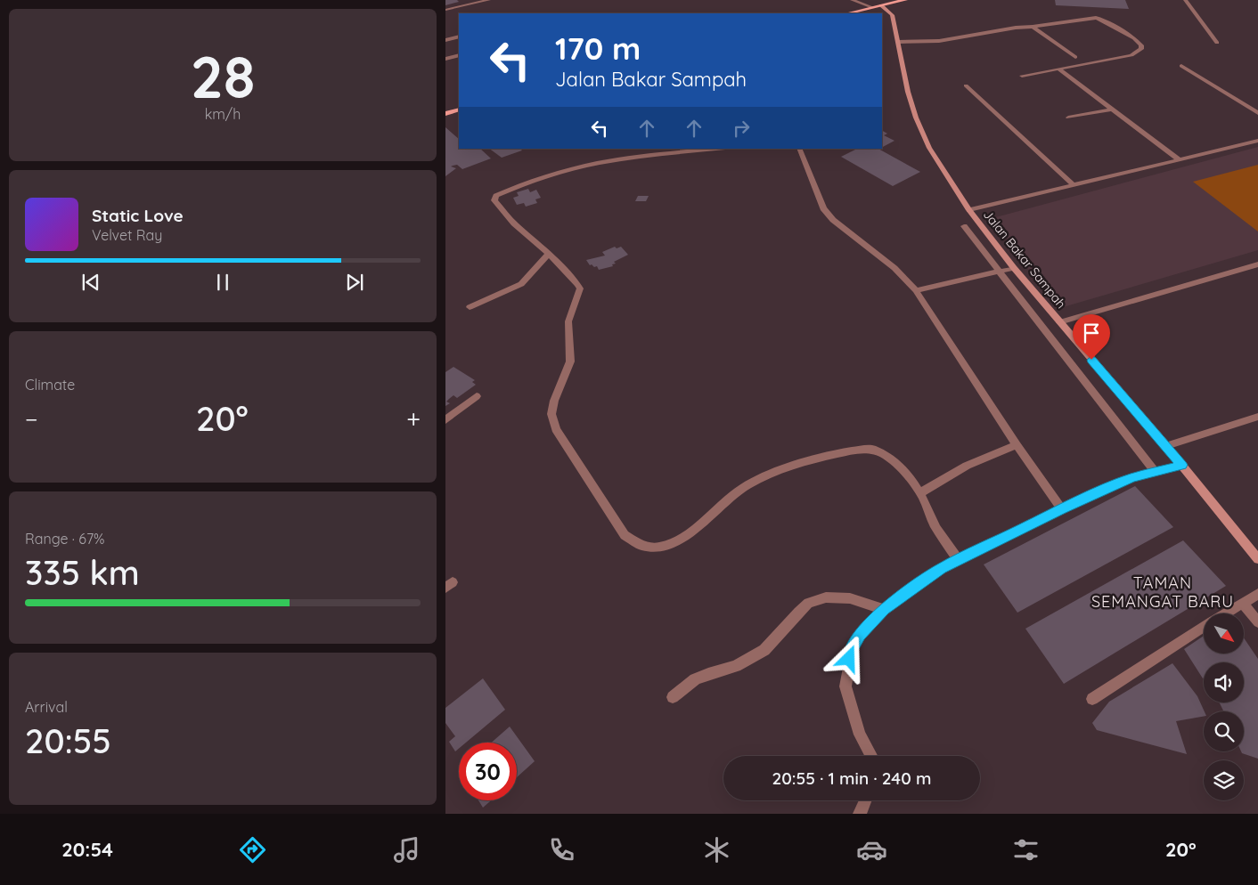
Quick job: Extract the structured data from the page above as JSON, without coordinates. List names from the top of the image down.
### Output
{
  "streets": {
    "main road": ["Jalan Bakar Sampah"]
  },
  "districts": ["TAMAN SEMANGAT BARU"],
  "north": "bottom right",
  "page": {
    "tile": [
      ["28", "km/h"],
      "Climate",
      ["Range · 67%", "335 km"],
      ["Arrival", "20:55"]
    ],
    "turn": ["170 m", "Jalan Bakar Sampah"],
    "song": ["Static Love", "Velvet Ray"],
    "heat": ["−", "20°", "+"],
    "limit": "30",
    "trip": "20:55 · 1 min · 240 m",
    "tabs": ["20:54", "20°"]
  }
}
